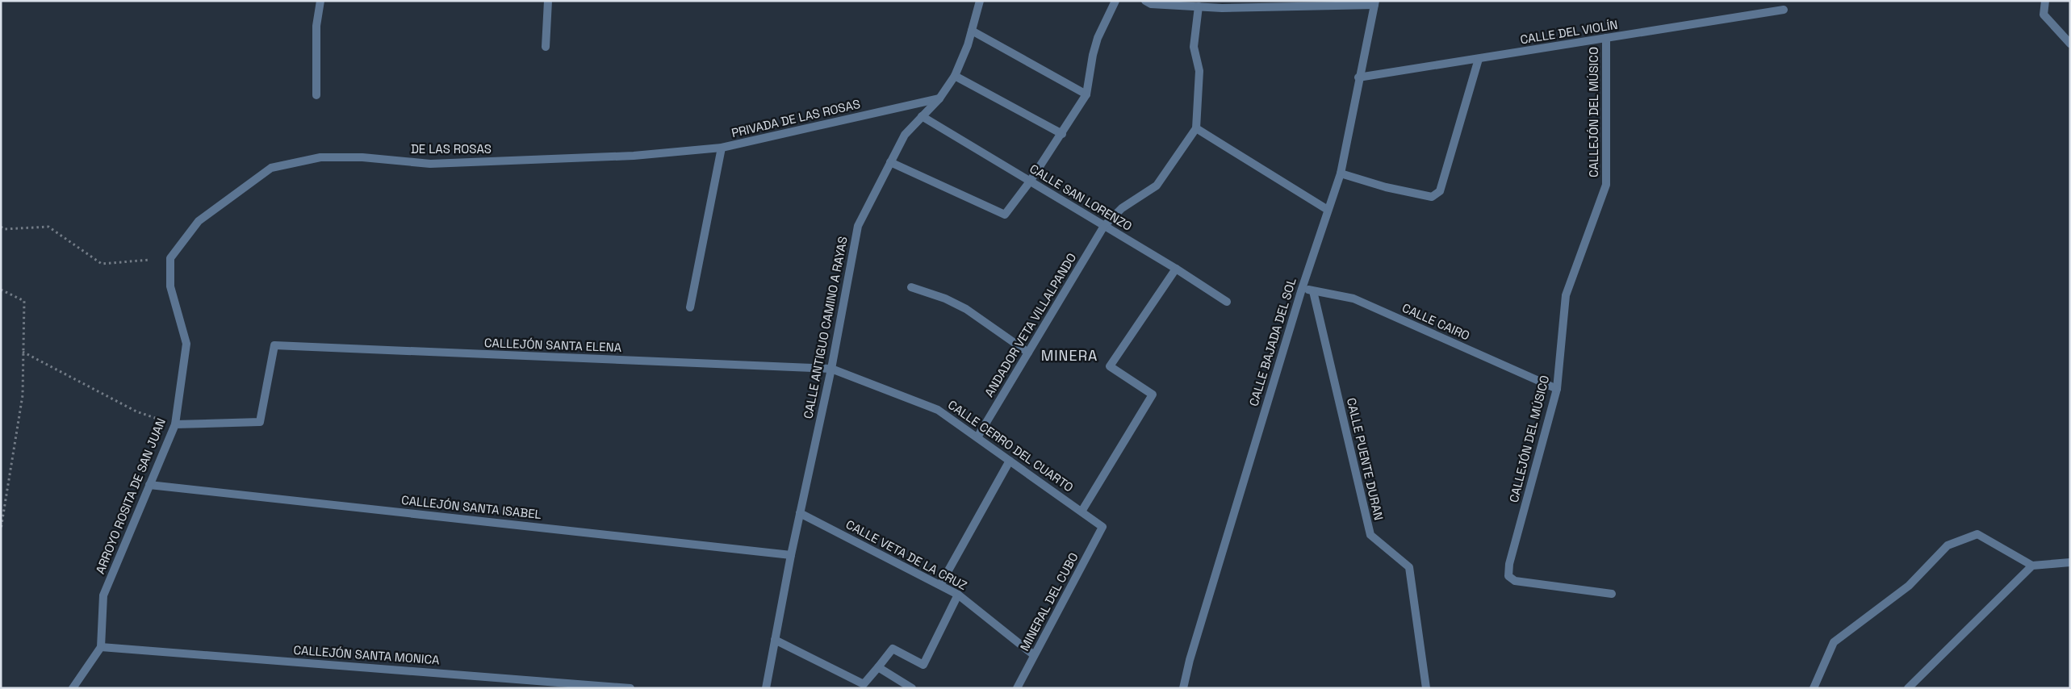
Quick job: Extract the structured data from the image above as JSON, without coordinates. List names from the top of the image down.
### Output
{
  "streets": {
    "street": [
      "CALLE DEL VIOLÍN",
      "CALLEJÓN DEL MÚSICO",
      "PRIVADA DE LAS ROSAS",
      "DE LAS ROSAS",
      "CALLE SAN LORENZO",
      "CALLE CAIRO",
      "ANDADOR VETA VILLALPANDO",
      "CALLE ANTIGUO CAMINO A RAYAS",
      "CALLE BAJADA DEL SOL",
      "CALLEJÓN SANTA ELENA",
      "CALLE CERRO DEL CUARTO",
      "CALLE PUENTE DURAN",
      "ARROYO ROSITA DE SAN JUAN",
      "CALLEJÓN SANTA ISABEL",
      "CALLE VETA DE LA CRUZ",
      "MINERAL DEL CUBO",
      "CALLEJÓN SANTA MONICA"
    ]
  },
  "crossings": [
    ["CALLE DEL VIOLÍN", "CALLEJÓN DEL MÚSICO"],
    ["CALLE DEL VIOLÍN", "CALLE BAJADA DEL SOL"],
    ["CALLEJÓN DEL MÚSICO", "CALLE CAIRO"],
    ["PRIVADA DE LAS ROSAS", "DE LAS ROSAS"],
    ["PRIVADA DE LAS ROSAS", "CALLE ANTIGUO CAMINO A RAYAS"],
    ["DE LAS ROSAS", "ARROYO ROSITA DE SAN JUAN"],
    ["CALLE SAN LORENZO", "ANDADOR VETA VILLALPANDO"],
    ["CALLE SAN LORENZO", "CALLE ANTIGUO CAMINO A RAYAS"],
    ["CALLE CAIRO", "CALLE BAJADA DEL SOL"],
    ["CALLE CAIRO", "CALLE PUENTE DURAN"],
    ["ANDADOR VETA VILLALPANDO", "CALLE CERRO DEL CUARTO"],
    ["CALLE ANTIGUO CAMINO A RAYAS", "CALLEJÓN SANTA ELENA"],
    ["CALLE ANTIGUO CAMINO A RAYAS", "CALLE CERRO DEL CUARTO"],
    ["CALLE ANTIGUO CAMINO A RAYAS", "CALLEJÓN SANTA ISABEL"],
    ["CALLE ANTIGUO CAMINO A RAYAS", "CALLE VETA DE LA CRUZ"],
    ["CALLEJÓN SANTA ELENA", "CALLE CERRO DEL CUARTO"],
    ["CALLEJÓN SANTA ELENA", "ARROYO ROSITA DE SAN JUAN"],
    ["CALLE CERRO DEL CUARTO", "MINERAL DEL CUBO"],
    ["ARROYO ROSITA DE SAN JUAN", "CALLEJÓN SANTA ISABEL"],
    ["ARROYO ROSITA DE SAN JUAN", "CALLEJÓN SANTA MONICA"],
    ["CALLE VETA DE LA CRUZ", "MINERAL DEL CUBO"]
  ],
  "districts": ["MINERA"]
}
